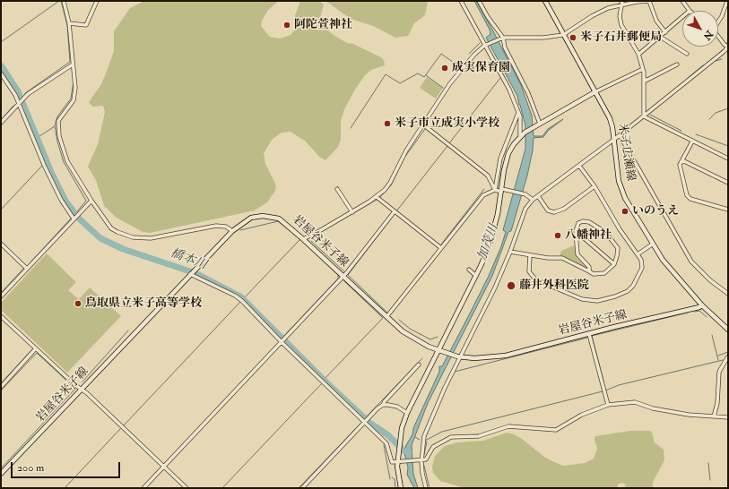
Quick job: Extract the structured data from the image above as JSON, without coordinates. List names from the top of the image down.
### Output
{
  "streets": {
    "main road": ["米子広瀬線", "岩屋谷米子線"]
  },
  "crossings": [
    ["米子広瀬線", "岩屋谷米子線"]
  ],
  "water": ["加茂川", "橋本川"],
  "places": [
    "阿陀萱神社",
    "米子石井郵便局",
    "成実保育園",
    "米子市立成実小学校",
    "いのうえ",
    "八幡神社",
    "藤井外科医院",
    "鳥取県立米子高等学校"
  ],
  "scale_bar": "200 m",
  "north": "bottom right"
}
